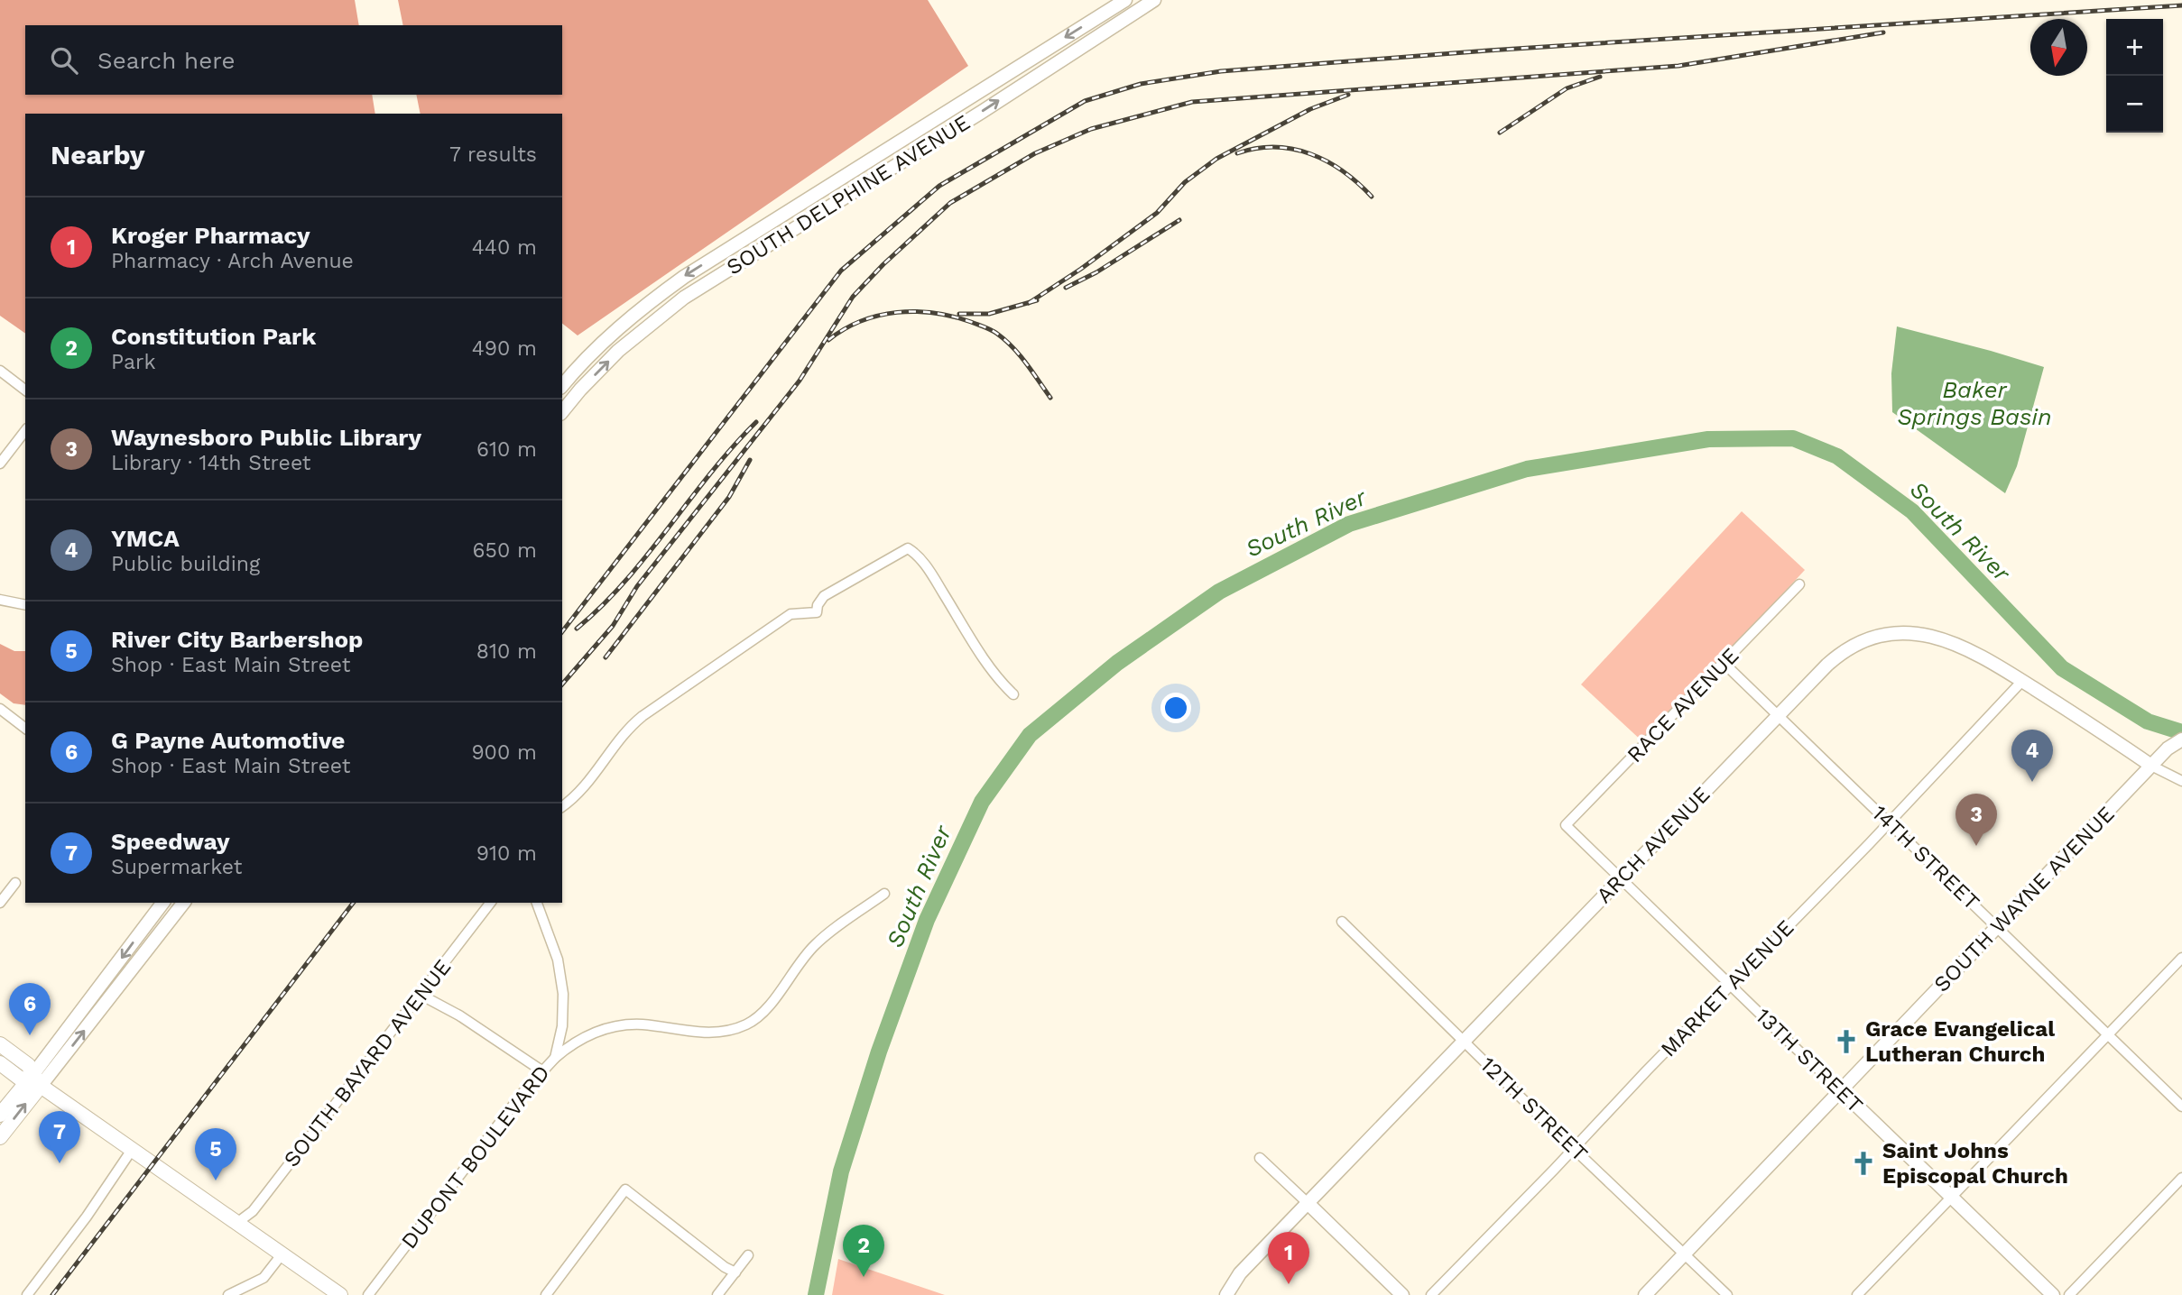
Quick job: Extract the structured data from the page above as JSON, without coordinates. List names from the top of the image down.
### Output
{
  "streets": {
    "main road": [
      "SOUTH DELPHINE AVENUE",
      "ARCH AVENUE",
      "SOUTH WAYNE AVENUE",
      "13TH STREET"
    ],
    "street": [
      "RACE AVENUE",
      "14TH STREET",
      "MARKET AVENUE",
      "SOUTH BAYARD AVENUE",
      "12TH STREET",
      "DUPONT BOULEVARD"
    ]
  },
  "crossings": [
    ["RACE AVENUE", "14TH STREET"],
    ["RACE AVENUE", "13TH STREET"],
    ["ARCH AVENUE", "14TH STREET"],
    ["ARCH AVENUE", "SOUTH WAYNE AVENUE"],
    ["ARCH AVENUE", "MARKET AVENUE"],
    ["ARCH AVENUE", "13TH STREET"],
    ["ARCH AVENUE", "12TH STREET"],
    ["14TH STREET", "SOUTH WAYNE AVENUE"],
    ["14TH STREET", "MARKET AVENUE"],
    ["SOUTH WAYNE AVENUE", "13TH STREET"],
    ["SOUTH WAYNE AVENUE", "12TH STREET"],
    ["MARKET AVENUE", "13TH STREET"],
    ["MARKET AVENUE", "12TH STREET"]
  ],
  "water": ["Baker Springs Basin", "South River"],
  "places": {
    "church": ["Grace Evangelical Lutheran Church", "Saint Johns Episcopal Church"]
  },
  "north": "bottom",
  "page": {
    "map_buttons": ["+", "−"],
    "search": "Search here",
    "heading": ["Nearby", "7 results"],
    "list": [
      {
        "mark": "1",
        "name": "Kroger Pharmacy",
        "note": "Pharmacy · Arch Avenue",
        "value": "440 m"
      },
      {
        "mark": "2",
        "name": "Constitution Park",
        "note": "Park",
        "value": "490 m"
      },
      {
        "mark": "3",
        "name": "Waynesboro Public Library",
        "note": "Library · 14th Street",
        "value": "610 m"
      },
      {
        "mark": "4",
        "name": "YMCA",
        "note": "Public building",
        "value": "650 m"
      },
      {
        "mark": "5",
        "name": "River City Barbershop",
        "note": "Shop · East Main Street",
        "value": "810 m"
      },
      {
        "mark": "6",
        "name": "G Payne Automotive",
        "note": "Shop · East Main Street",
        "value": "900 m"
      },
      {
        "mark": "7",
        "name": "Speedway",
        "note": "Supermarket",
        "value": "910 m"
      }
    ],
    "pins": [
      "4",
      "3",
      "6",
      "7",
      "5",
      "2",
      "1"
    ]
  }
}
